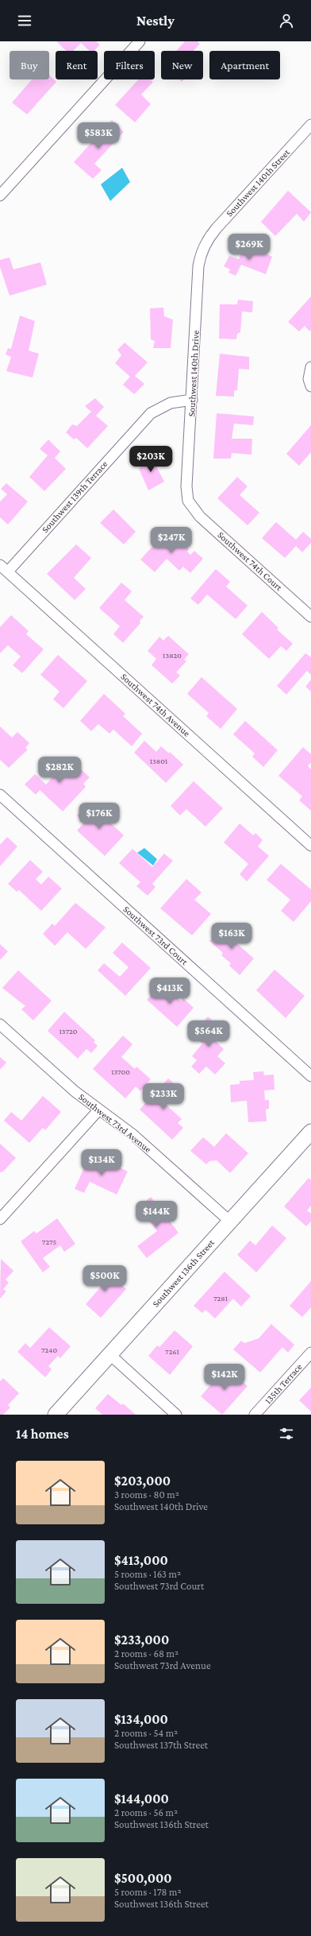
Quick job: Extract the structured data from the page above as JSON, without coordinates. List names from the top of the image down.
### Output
{
  "streets": {
    "street": [
      "Southwest 140th Street",
      "Southwest 140th Drive",
      "Southwest 139th Terrace",
      "Southwest 74th Court",
      "Southwest 74th Avenue",
      "Southwest 73rd Court",
      "Southwest 73rd Avenue",
      "Southwest 136th Street",
      "135th Terrace"
    ]
  },
  "crossings": [
    ["Southwest 140th Street", "Southwest 140th Drive"],
    ["Southwest 140th Drive", "Southwest 139th Terrace"],
    ["Southwest 140th Drive", "Southwest 74th Court"],
    ["Southwest 139th Terrace", "Southwest 74th Avenue"],
    ["Southwest 73rd Avenue", "Southwest 136th Street"]
  ],
  "house_numbers": [
    "13820",
    "13801",
    "13720",
    "13700",
    "7275",
    "7281",
    "7240",
    "7261"
  ],
  "page": {
    "header": "Nestly",
    "chip": [
      "Buy",
      "Rent",
      "Filters",
      "New",
      "Apartment"
    ],
    "price": [
      "$583K",
      "$269K",
      "$203K",
      "$247K",
      "$282K",
      "$176K",
      "$163K",
      "$413K",
      "$564K",
      "$233K",
      "$134K",
      "$144K",
      "$500K",
      "$142K"
    ],
    "heading": "14 homes",
    "list": [
      {
        "name": "$203,000",
        "note": "3 rooms · 80 m² · Southwest 140th Drive"
      },
      {
        "name": "$413,000",
        "note": "5 rooms · 163 m² · Southwest 73rd Court"
      },
      {
        "name": "$233,000",
        "note": "2 rooms · 68 m² · Southwest 73rd Avenue"
      },
      {
        "name": "$134,000",
        "note": "2 rooms · 54 m² · Southwest 137th Street"
      },
      {
        "name": "$144,000",
        "note": "2 rooms · 56 m² · Southwest 136th Street"
      },
      {
        "name": "$500,000",
        "note": "5 rooms · 178 m² · Southwest 136th Street"
      }
    ]
  }
}
